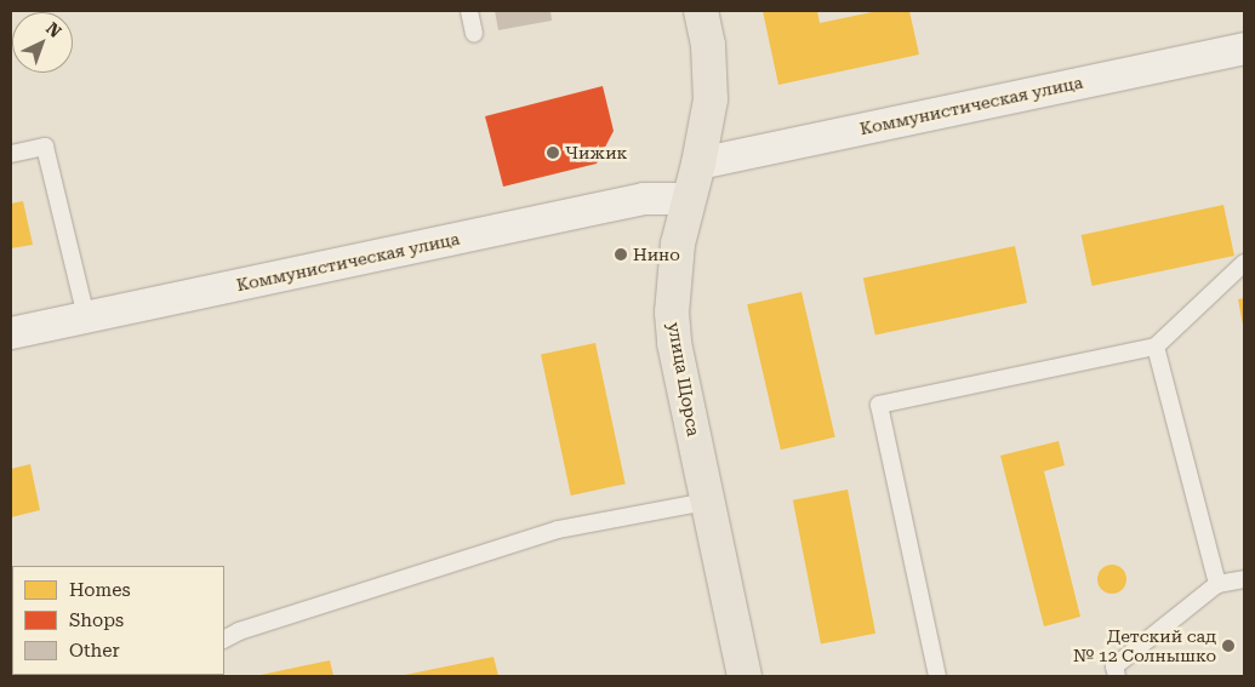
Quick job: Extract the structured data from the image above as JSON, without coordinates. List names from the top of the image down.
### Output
{
  "streets": {
    "main road": ["улица Щорса"],
    "street": ["Коммунистическая улица"]
  },
  "crossings": [
    ["Коммунистическая улица", "улица Щорса"]
  ],
  "places": ["Чижик", "Нино", "Детский сад № 12 Солнышко"],
  "legend": ["Homes", "Shops", "Other"],
  "north": "top right"
}
